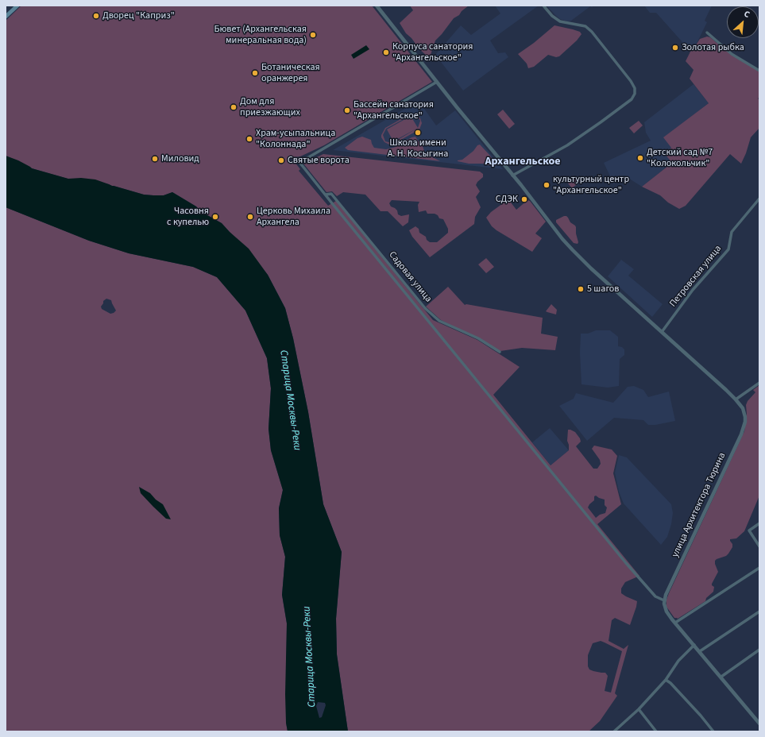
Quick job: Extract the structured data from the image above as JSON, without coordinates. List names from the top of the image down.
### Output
{
  "streets": {
    "street": ["Петровская улица", "Садовая улица", "улица Архитектора Тюрина"]
  },
  "crossings": [
    ["Петровская улица", "улица Архитектора Тюрина"]
  ],
  "districts": ["Архангельское"],
  "water": ["Старица Москвы-Реки"],
  "places": [
    "Дворец \"Каприз\"",
    "Бювет (Архангельская минеральная вода)",
    "Золотая рыбка",
    "Корпуса санатория \"Архангельское\"",
    "Ботаническая оранжерея",
    "Дом для приезжающих",
    "Бассейн санатория \"Архангельское\"",
    "Школа имени А. Н. Косыгина",
    "Храм-усыпальница \"Колоннада\"",
    "Детский сад №7 \"Колокольчик\"",
    "Миловид",
    "Святые ворота",
    "культурный центр \"Архангельское\"",
    "СДЭК",
    "Часовня с купелью",
    "Церковь Михаила Архангела",
    "5 шагов"
  ],
  "north": "top right"
}
